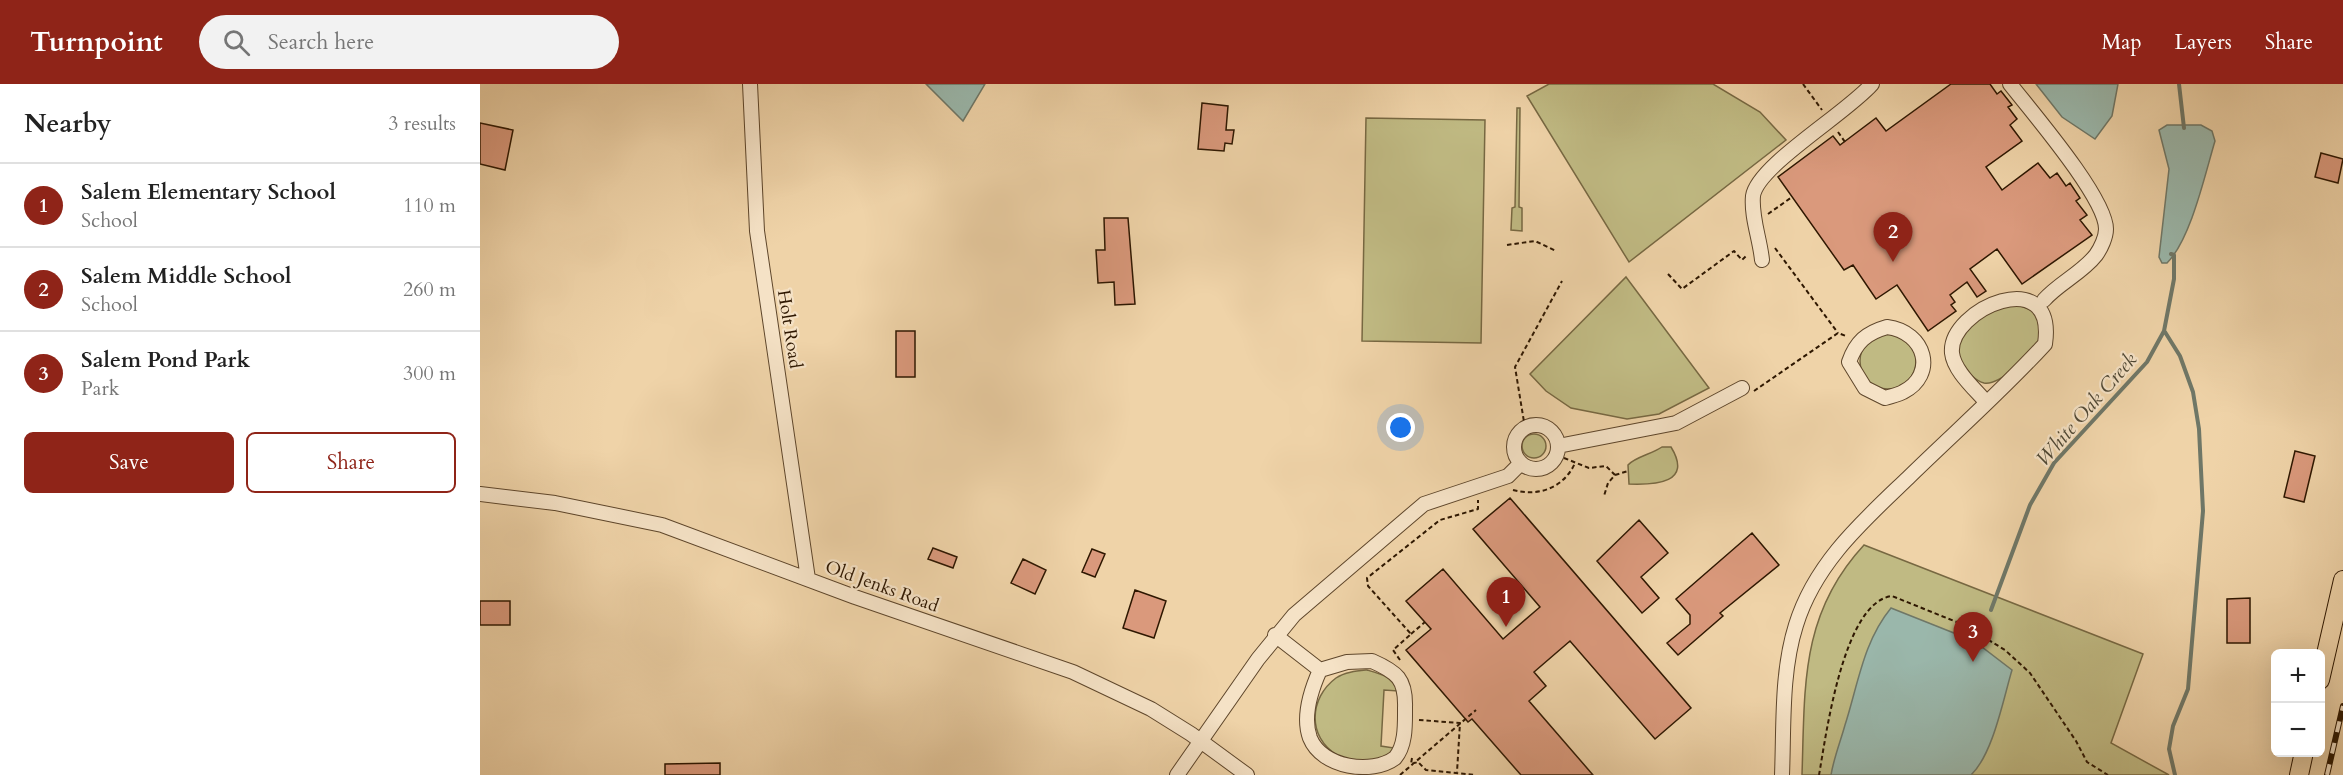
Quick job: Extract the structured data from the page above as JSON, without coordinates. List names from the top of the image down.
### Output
{
  "streets": {
    "street": ["Holt Road", "Old Jenks Road"]
  },
  "crossings": [
    ["Holt Road", "Old Jenks Road"]
  ],
  "water": ["White Oak Creek"],
  "page": {
    "header": "Turnpoint",
    "search": "Search here",
    "nav": ["Map", "Layers", "Share"],
    "heading": ["Nearby", "3 results"],
    "list": [
      {
        "mark": "1",
        "name": "Salem Elementary School",
        "note": "School",
        "value": "110 m"
      },
      {
        "mark": "2",
        "name": "Salem Middle School",
        "note": "School",
        "value": "260 m"
      },
      {
        "mark": "3",
        "name": "Salem Pond Park",
        "note": "Park",
        "value": "300 m"
      }
    ],
    "pins": ["2", "1", "3"],
    "buttons": ["Save", "Share"],
    "map_buttons": ["+", "−"]
  }
}
